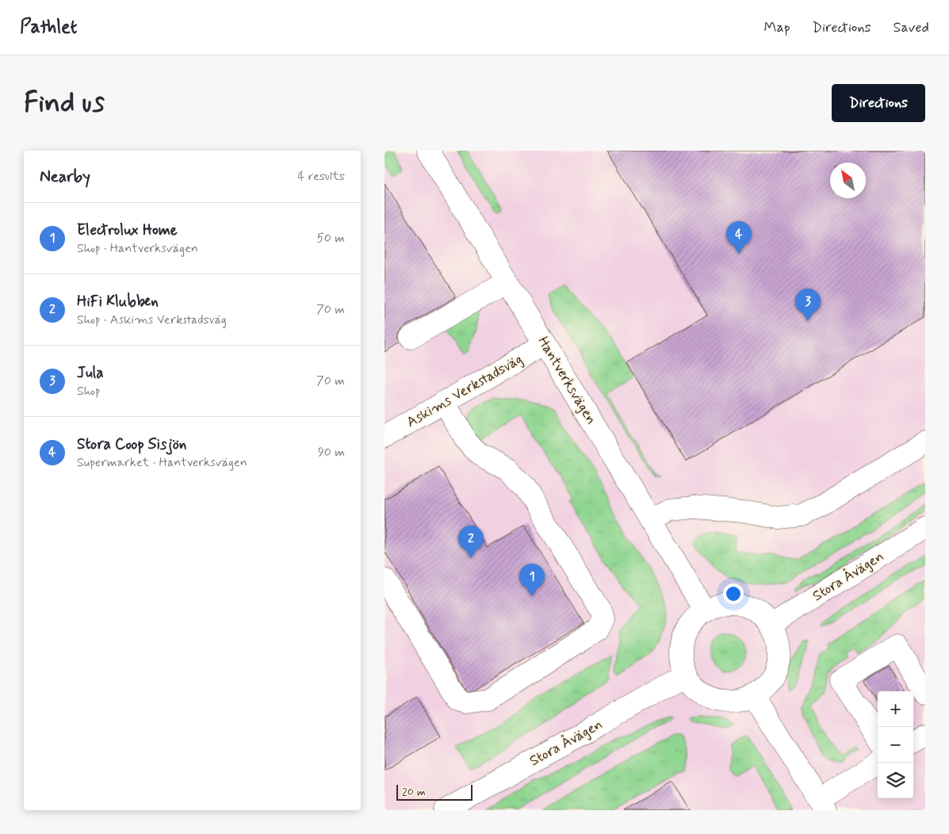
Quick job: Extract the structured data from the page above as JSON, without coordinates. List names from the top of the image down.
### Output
{
  "streets": {
    "street": ["Hantverksvägen", "Askims Verkstadsväg", "Stora Åvägen"]
  },
  "crossings": [
    ["Hantverksvägen", "Askims Verkstadsväg"],
    ["Hantverksvägen", "Stora Åvägen"]
  ],
  "scale_bar": "20 m",
  "north": "top left",
  "page": {
    "header": "Pathlet",
    "nav": ["Map", "Directions", "Saved"],
    "buttons": "Directions",
    "title": "Find us",
    "heading": ["Nearby", "4 results"],
    "list": [
      {
        "mark": "1",
        "name": "Electrolux Home",
        "note": "Shop · Hantverksvägen",
        "value": "50 m"
      },
      {
        "mark": "2",
        "name": "HiFi Klubben",
        "note": "Shop · Askims Verkstadsväg",
        "value": "70 m"
      },
      {
        "mark": "3",
        "name": "Jula",
        "note": "Shop",
        "value": "70 m"
      },
      {
        "mark": "4",
        "name": "Stora Coop Sisjön",
        "note": "Supermarket · Hantverksvägen",
        "value": "90 m"
      }
    ],
    "pins": [
      "4",
      "3",
      "2",
      "1"
    ],
    "map_buttons": ["+", "−"],
    "scale": "20 m"
  }
}
